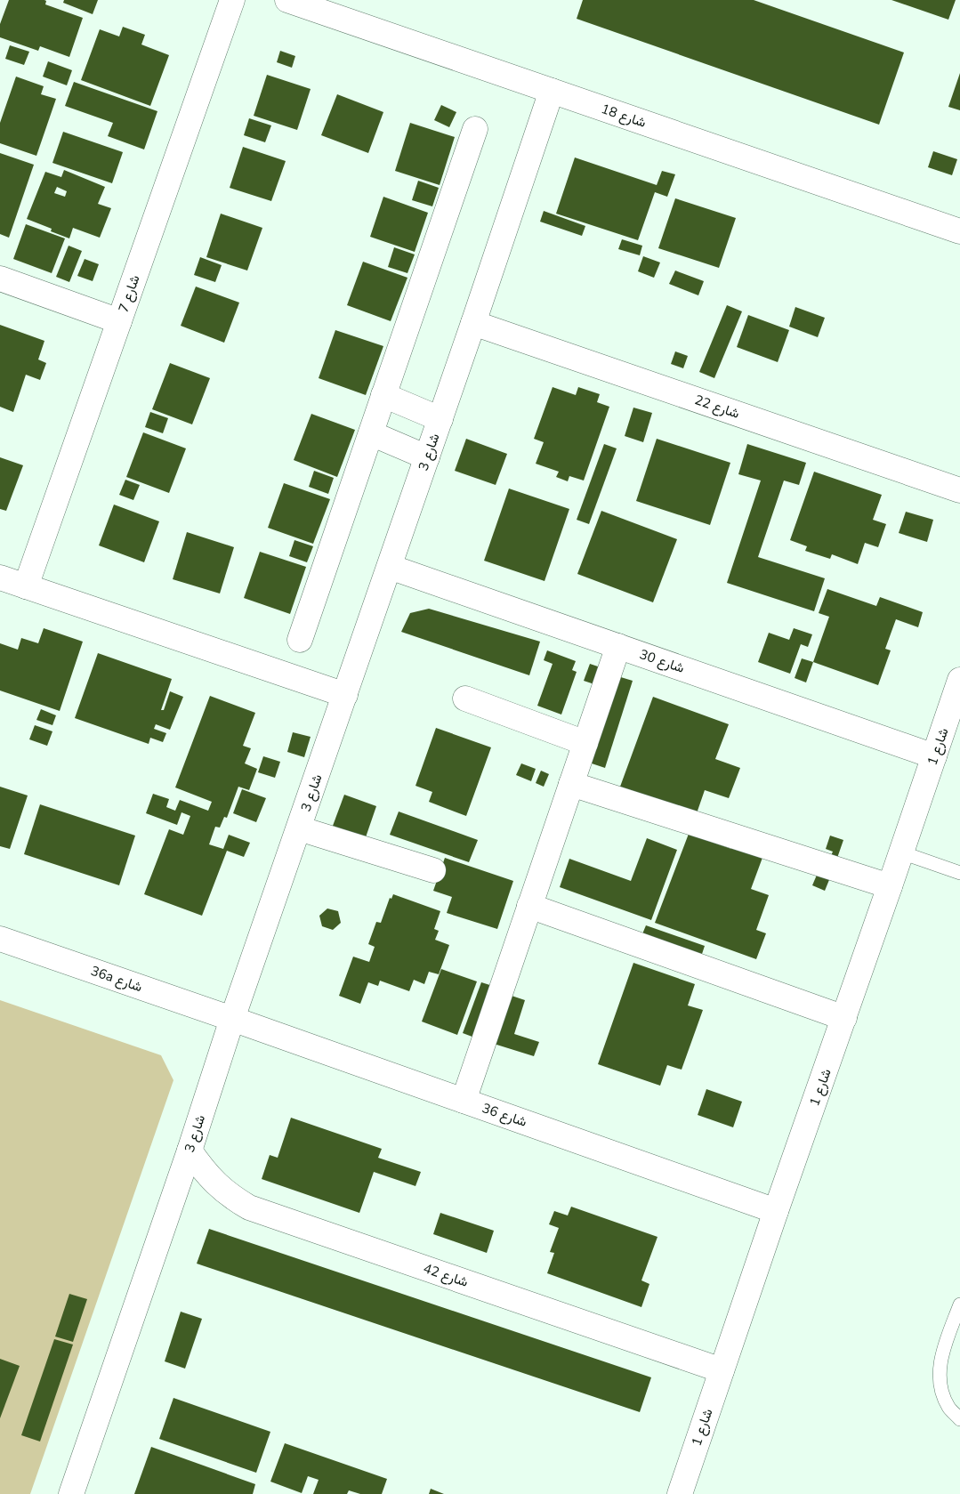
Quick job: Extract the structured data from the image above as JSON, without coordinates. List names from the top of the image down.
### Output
{
  "streets": {
    "street": [
      "شارع 18",
      "شارع 7",
      "شارع 22",
      "شارع 3",
      "شارع 30",
      "شارع 1",
      "36a شارع",
      "شارع 36",
      "شارع 42"
    ]
  },
  "crossings": [
    ["شارع 18", "شارع 3"],
    ["شارع 22", "شارع 3"],
    ["شارع 3", "شارع 30"],
    ["شارع 3", "36a شارع"],
    ["شارع 3", "شارع 36"],
    ["شارع 3", "شارع 42"],
    ["شارع 30", "شارع 1"],
    ["شارع 1", "شارع 36"],
    ["شارع 1", "شارع 42"],
    ["36a شارع", "شارع 36"]
  ]
}
